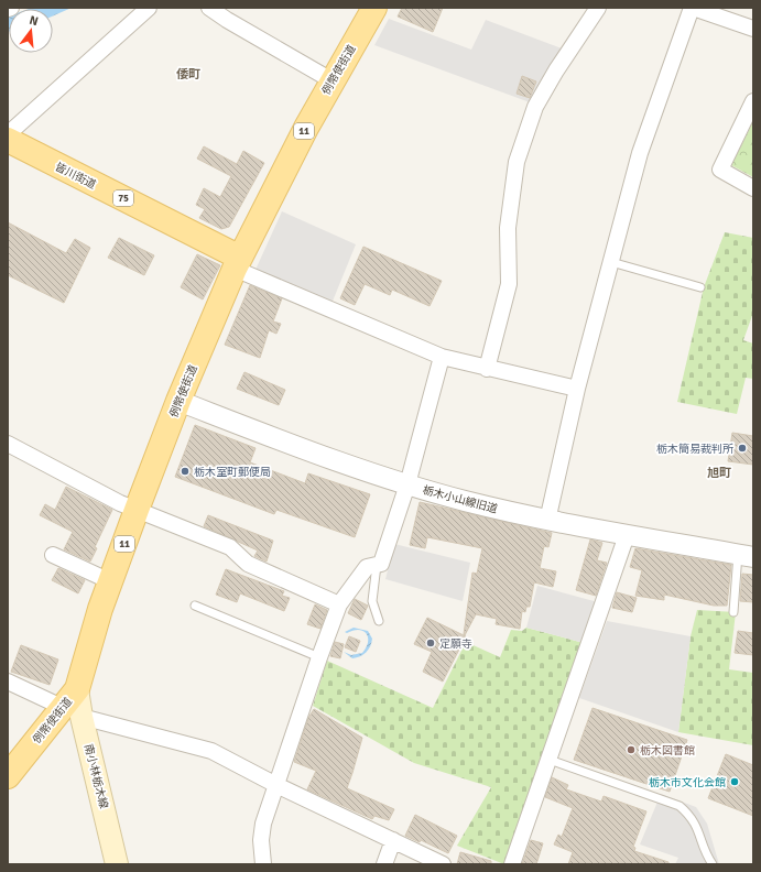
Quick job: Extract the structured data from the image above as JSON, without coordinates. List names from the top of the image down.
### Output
{
  "streets": {
    "main road": [
      "例幣使街道",
      "11",
      "皆川街道",
      "75",
      "南小林栃木線"
    ],
    "street": ["栃木小山線旧道"]
  },
  "crossings": [
    ["例幣使街道", "皆川街道"],
    ["例幣使街道", "栃木小山線旧道"],
    ["例幣使街道", "南小林栃木線"]
  ],
  "districts": ["倭町", "旭町"],
  "places": [
    "栃木簡易裁判所",
    "栃木室町郵便局",
    "定願寺",
    "栃木図書館",
    "栃木市文化会館"
  ],
  "north": "top"
}
